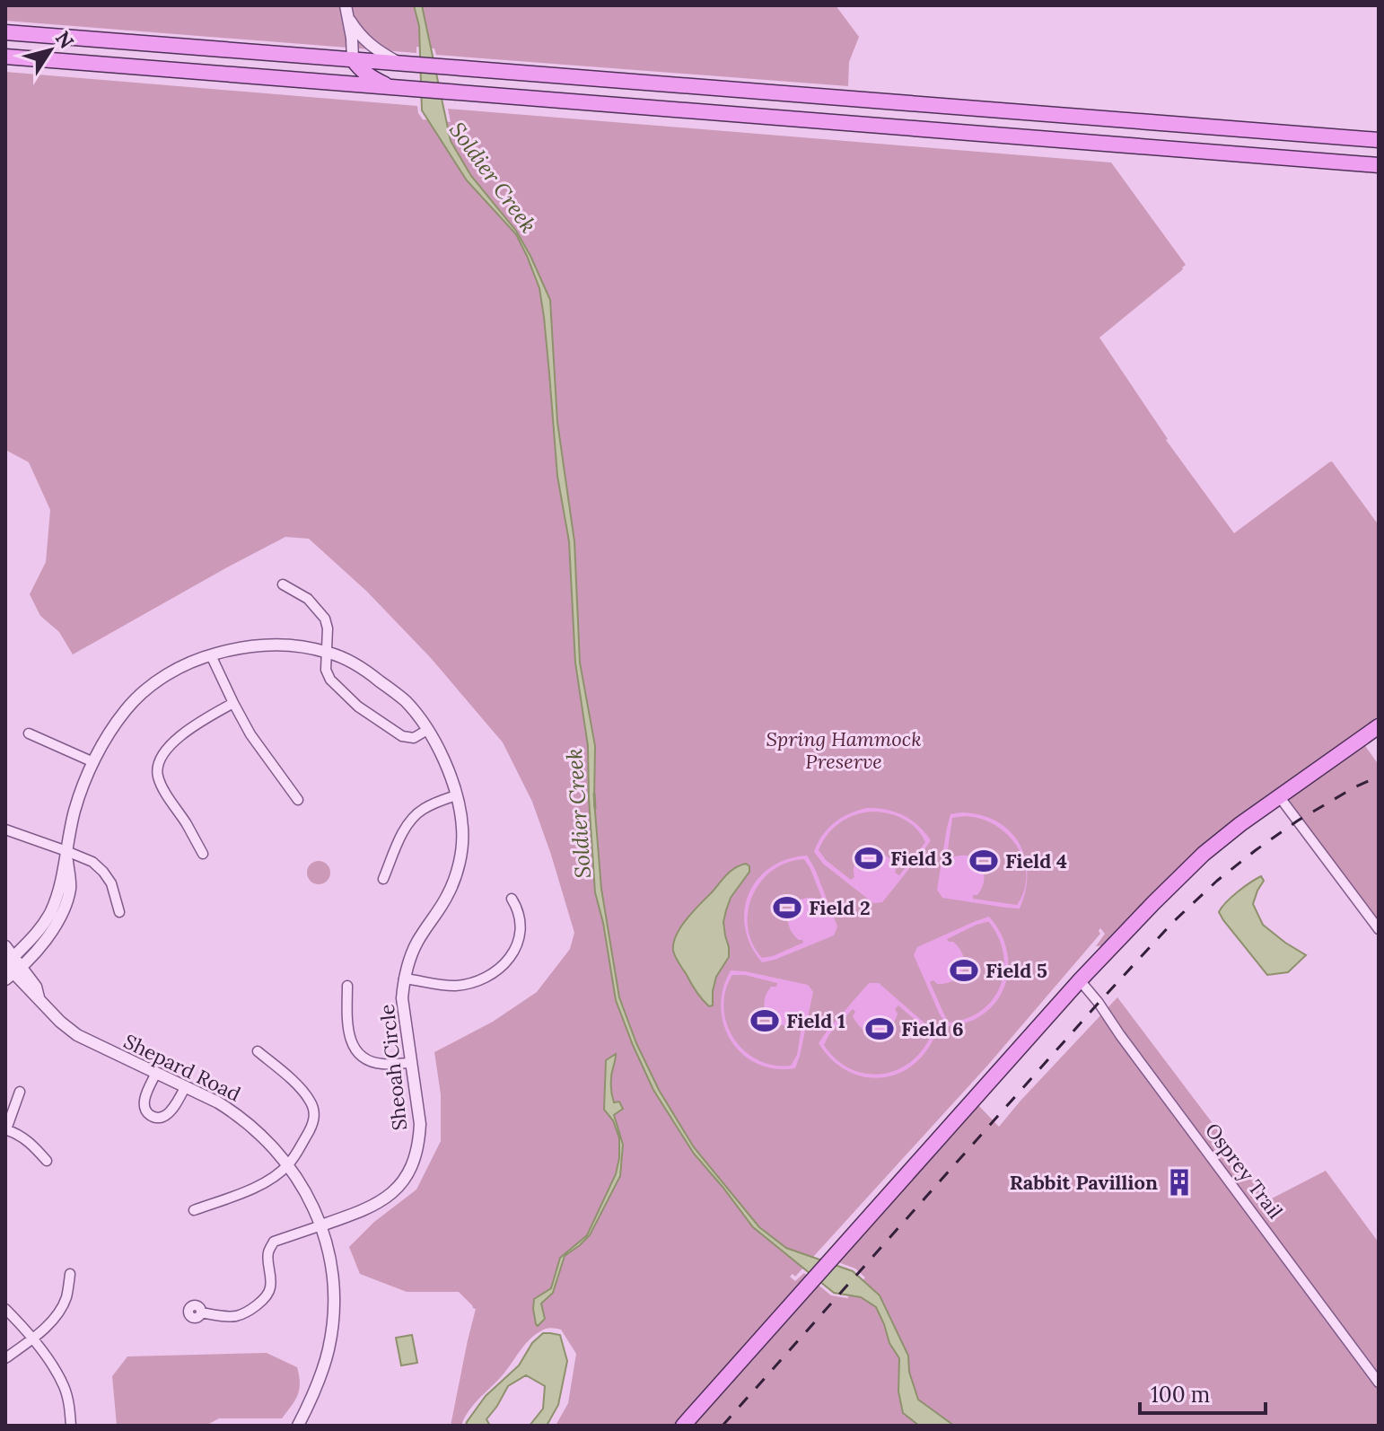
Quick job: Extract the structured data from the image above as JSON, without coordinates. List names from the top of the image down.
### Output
{
  "streets": {
    "street": ["Shepard Road", "Sheoah Circle", "Osprey Trail"]
  },
  "crossings": [
    ["Shepard Road", "Sheoah Circle"]
  ],
  "water": ["Soldier Creek"],
  "parks": ["Spring Hammock Preserve"],
  "places": {
    "sports": [
      "Field 3",
      "Field 4",
      "Field 2",
      "Field 5",
      "Field 1",
      "Field 6"
    ],
    "building": ["Rabbit Pavillion"]
  },
  "scale_bar": "100 m",
  "north": "top right"
}
